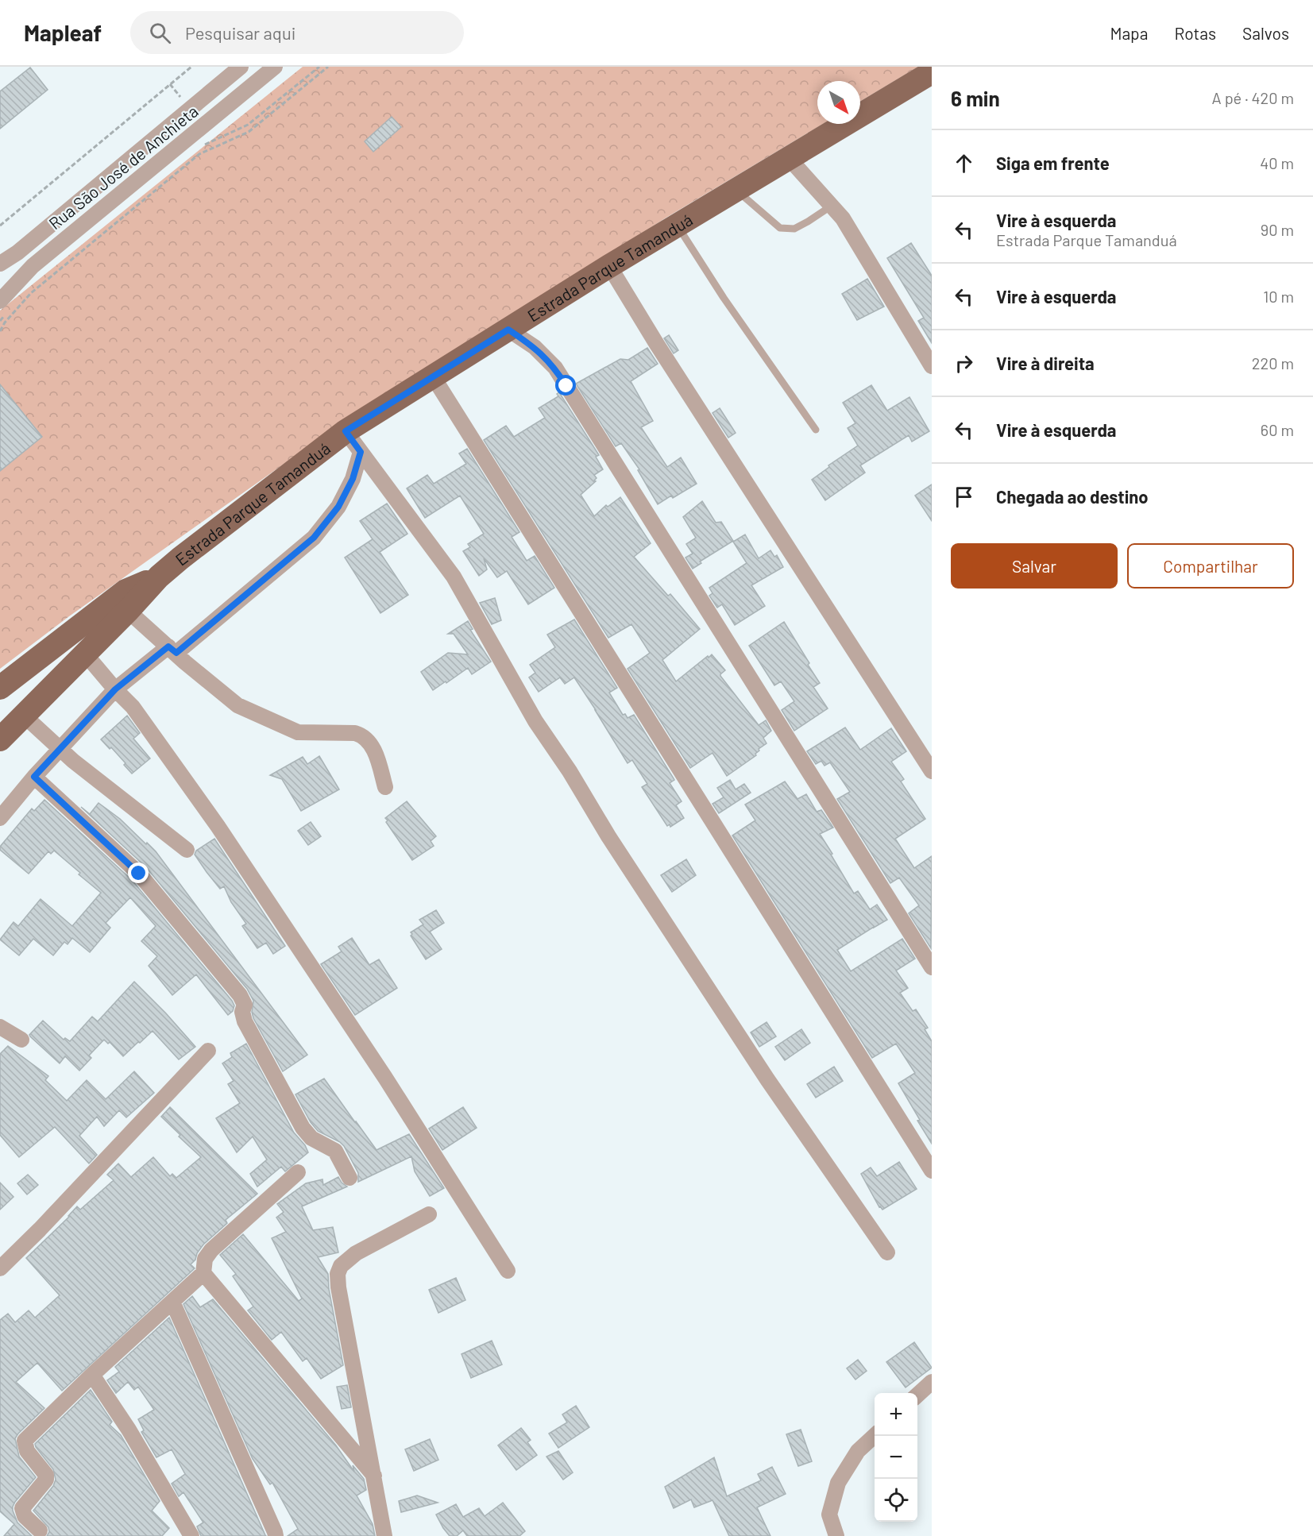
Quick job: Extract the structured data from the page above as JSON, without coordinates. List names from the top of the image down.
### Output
{
  "streets": {
    "main road": ["Estrada Parque Tamanduá"],
    "street": ["Rua São José de Anchieta"]
  },
  "north": "bottom right",
  "page": {
    "header": "Mapleaf",
    "search": "Pesquisar aqui",
    "nav": ["Mapa", "Rotas", "Salvos"],
    "heading": ["6 min", "A pé · 420 m"],
    "list": [
      ["Siga em frente", "40 m"],
      ["Vire à esquerda", "Estrada Parque Tamanduá", "90 m"],
      ["Vire à esquerda", "10 m"],
      ["Vire à direita", "220 m"],
      ["Vire à esquerda", "60 m"],
      "Chegada ao destino"
    ],
    "buttons": ["Salvar", "Compartilhar"],
    "map_buttons": ["+", "−"]
  }
}
